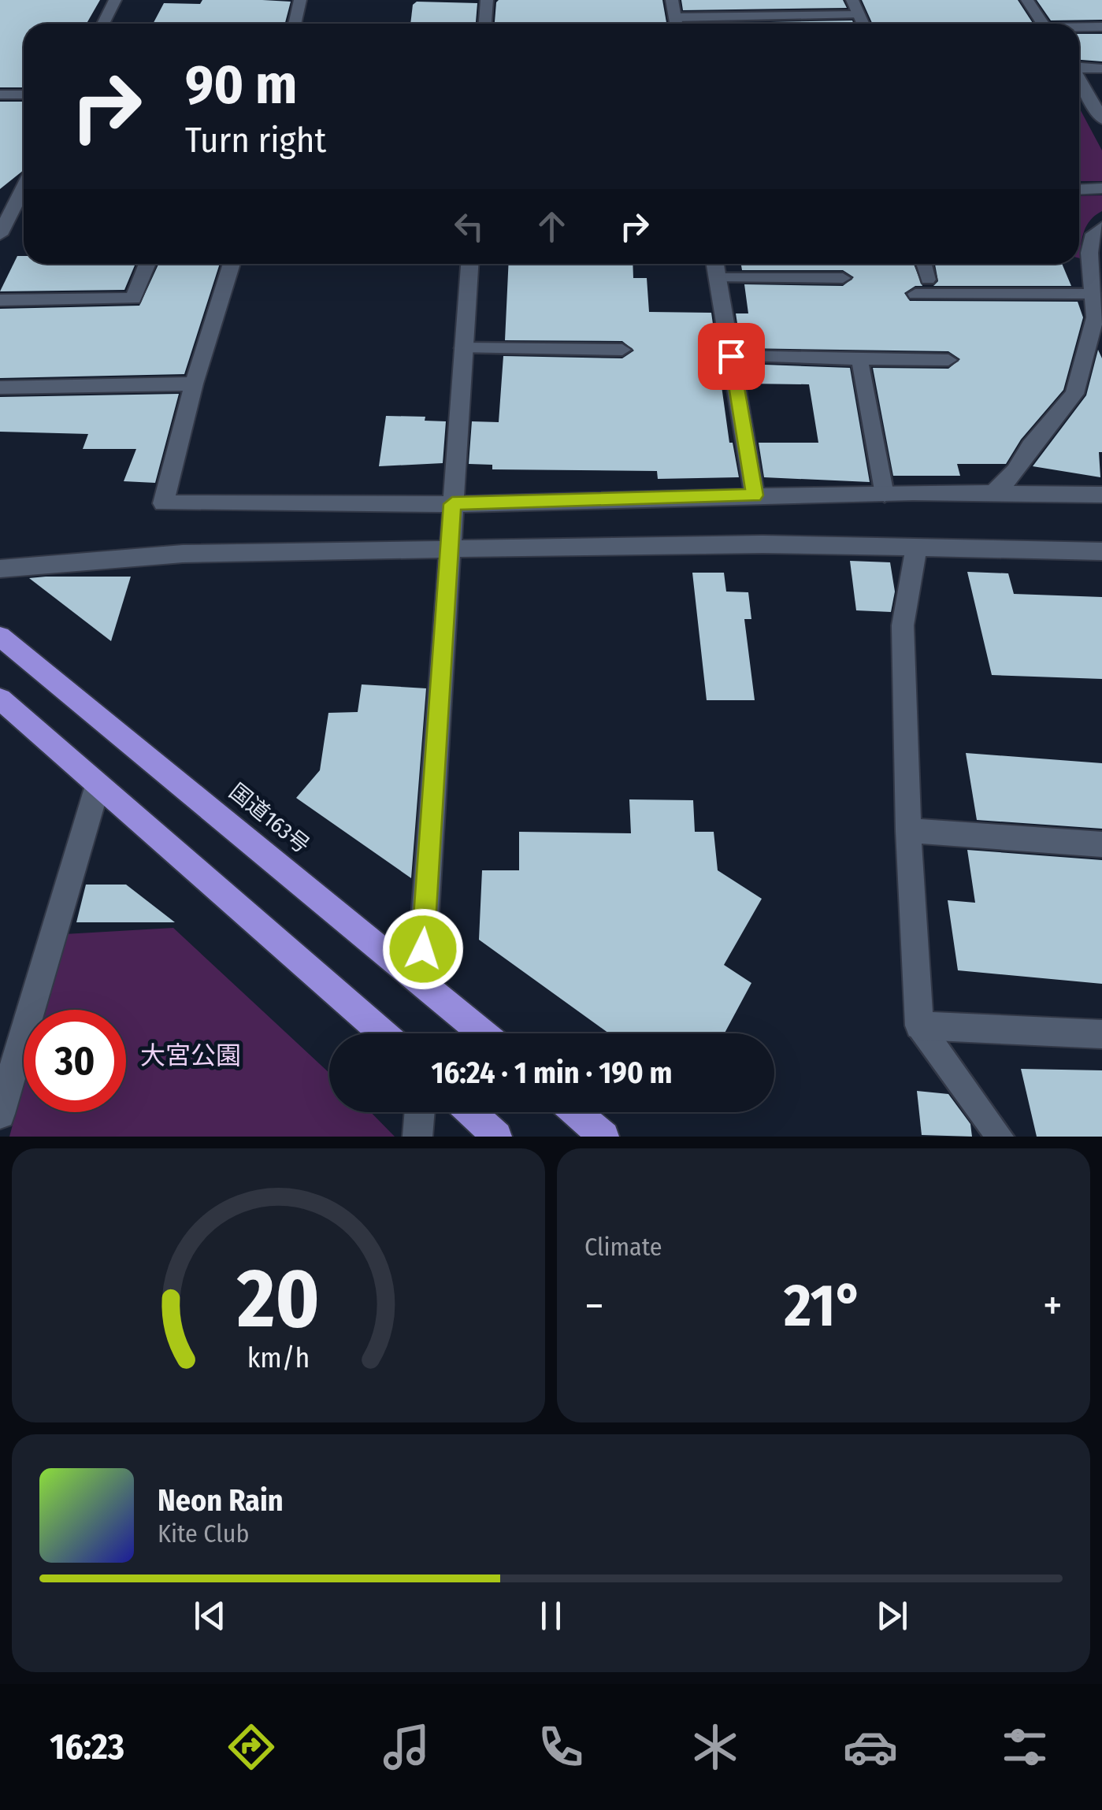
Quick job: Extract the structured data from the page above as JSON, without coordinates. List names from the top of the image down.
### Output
{
  "streets": {
    "highway": ["国道163号"]
  },
  "parks": ["大宮公園"],
  "page": {
    "turn": ["90 m", "Turn right"],
    "limit": "30",
    "trip": "16:24 · 1 min · 190 m",
    "tile": "Climate",
    "heat": ["−", "21°", "+"],
    "song": ["Neon Rain", "Kite Club"],
    "tabs": "16:23",
    "gauge": ["20", "km/h"]
  }
}
